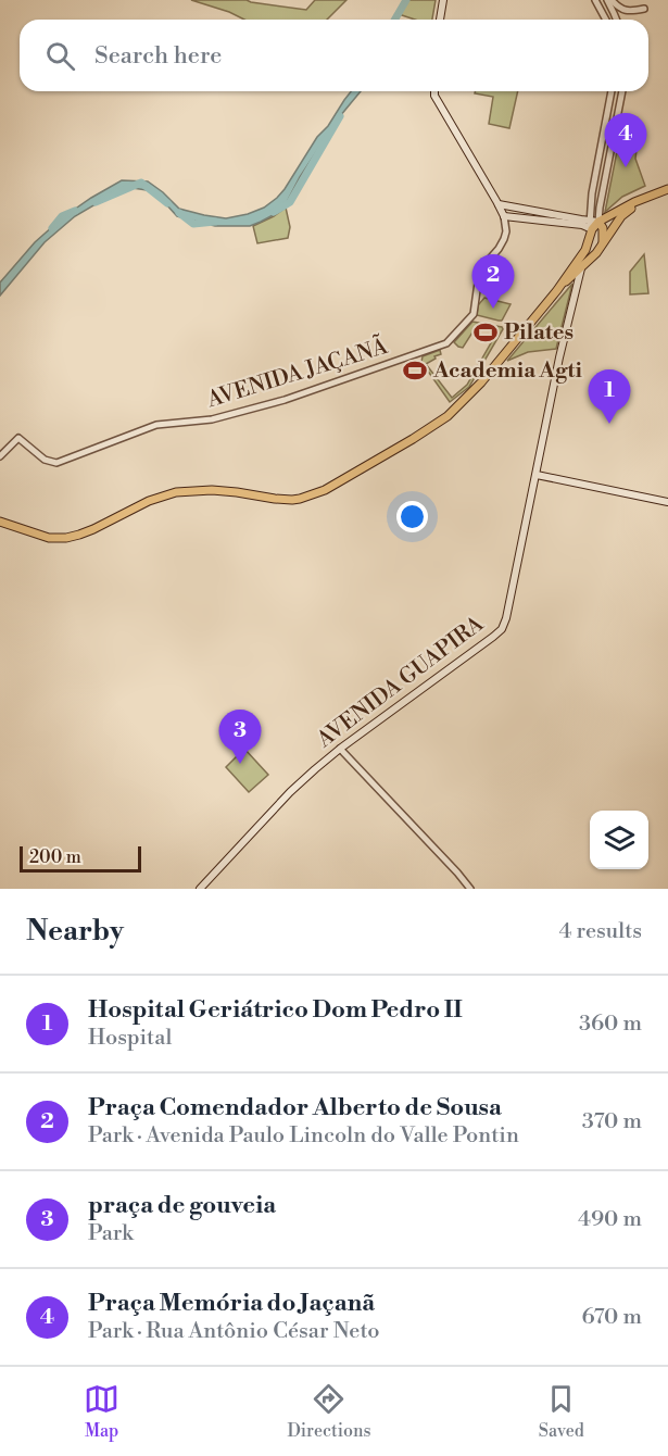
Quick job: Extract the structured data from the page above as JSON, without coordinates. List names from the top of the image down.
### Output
{
  "streets": {
    "main road": ["AVENIDA GUAPIRA"],
    "street": ["AVENIDA JAÇANÃ"]
  },
  "places": {
    "sports": ["Pilates", "Academia Agti"]
  },
  "scale_bar": "200 m",
  "page": {
    "search": "Search here",
    "pins": [
      "4",
      "2",
      "1",
      "3"
    ],
    "scale": "200 m",
    "heading": ["Nearby", "4 results"],
    "list": [
      {
        "mark": "1",
        "name": "Hospital Geriátrico Dom Pedro II",
        "note": "Hospital",
        "value": "360 m"
      },
      {
        "mark": "2",
        "name": "Praça Comendador Alberto de Sousa",
        "note": "Park · Avenida Paulo Lincoln do Valle Pontin",
        "value": "370 m"
      },
      {
        "mark": "3",
        "name": "praça de gouveia",
        "note": "Park",
        "value": "490 m"
      },
      {
        "mark": "4",
        "name": "Praça Memória do Jaçanã",
        "note": "Park · Rua Antônio César Neto",
        "value": "670 m"
      }
    ],
    "nav": ["Map", "Directions", "Saved"]
  }
}
